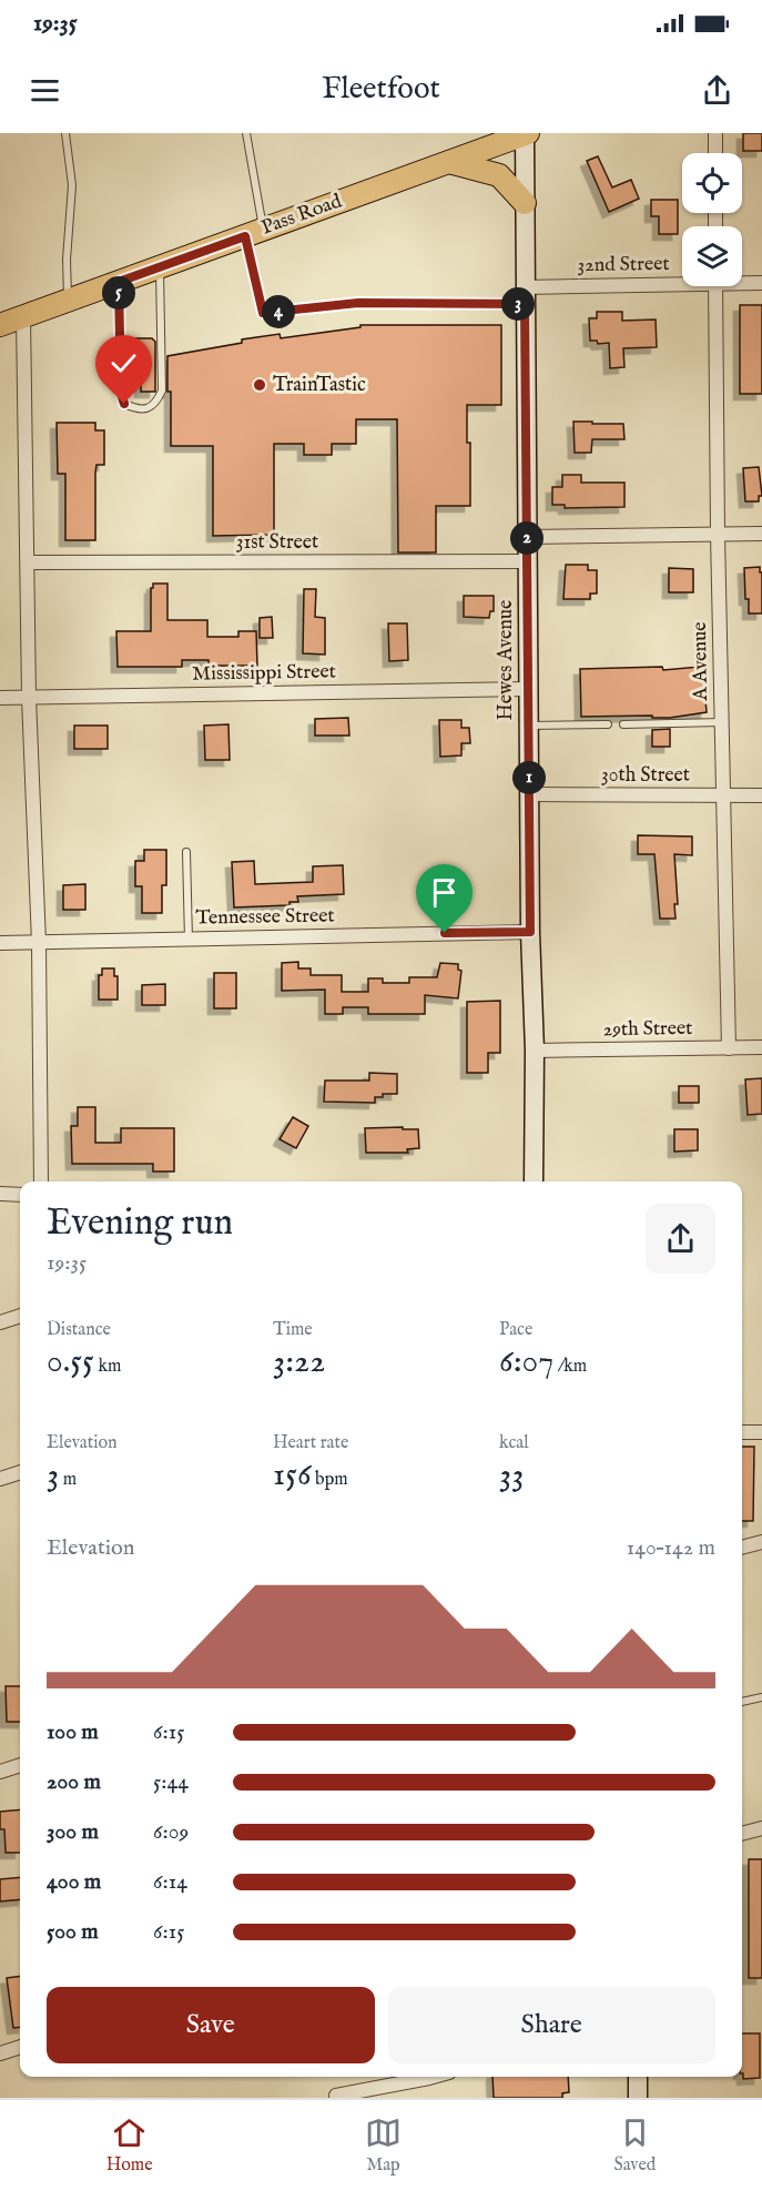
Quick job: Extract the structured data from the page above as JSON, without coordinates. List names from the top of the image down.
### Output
{
  "streets": {
    "main road": ["Pass Road", "Hewes Avenue"],
    "street": [
      "32nd Street",
      "31st Street",
      "A Avenue",
      "Mississippi Street",
      "30th Street",
      "Tennessee Street",
      "29th Street"
    ]
  },
  "crossings": [
    ["Pass Road", "Hewes Avenue"],
    ["32nd Street", "Hewes Avenue"],
    ["31st Street", "Hewes Avenue"],
    ["Hewes Avenue", "Mississippi Street"],
    ["Hewes Avenue", "30th Street"],
    ["Hewes Avenue", "Tennessee Street"],
    ["Hewes Avenue", "29th Street"],
    ["A Avenue", "30th Street"],
    ["A Avenue", "29th Street"]
  ],
  "places": ["TrainTastic"],
  "page": {
    "status": "19:35",
    "header": "Fleetfoot",
    "pins": [
      "5",
      "3",
      "4",
      "2",
      "1"
    ],
    "heading": ["Evening run", "19:35"],
    "stats": [
      ["Distance", "0.55 km"],
      ["Time", "3:22"],
      ["Pace", "6:07 /km"],
      ["Elevation", "3 m"],
      ["Heart rate", "156 bpm"],
      ["kcal", "33"]
    ],
    "chart": ["Elevation", "140–142 m"],
    "list": [
      {
        "name": "100 m",
        "note": "6:15"
      },
      {
        "name": "200 m",
        "note": "5:44"
      },
      {
        "name": "300 m",
        "note": "6:09"
      },
      {
        "name": "400 m",
        "note": "6:14"
      },
      {
        "name": "500 m",
        "note": "6:15"
      }
    ],
    "buttons": ["Save", "Share"],
    "tabs": ["Home", "Map", "Saved"]
  }
}
